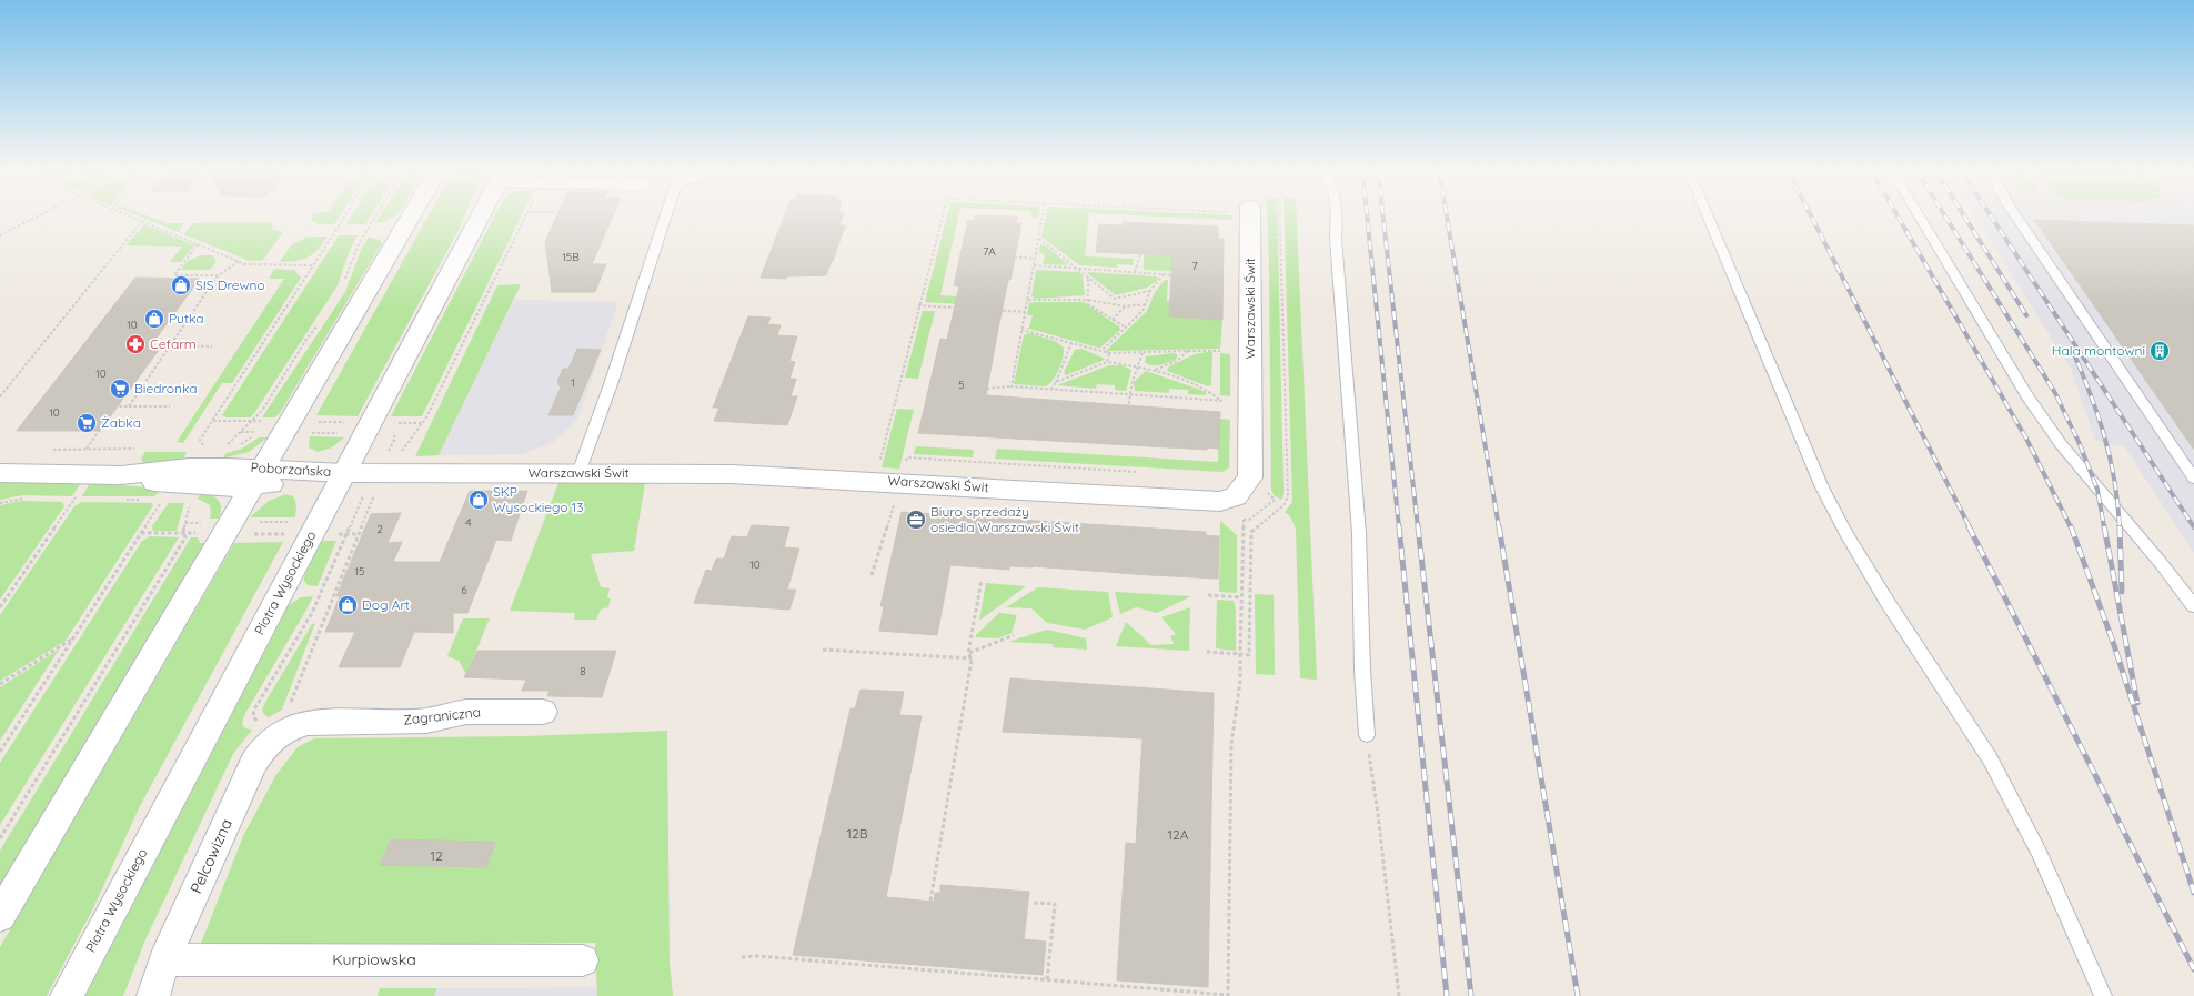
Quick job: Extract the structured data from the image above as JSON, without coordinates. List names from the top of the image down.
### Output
{
  "streets": {
    "street": [
      "Warszawski Świt",
      "Poborzańska",
      "Piotra Wysockiego",
      "Zagraniczna",
      "Pelcowizna",
      "Kurpiowska"
    ]
  },
  "crossings": [
    ["Warszawski Świt", "Poborzańska"],
    ["Warszawski Świt", "Piotra Wysockiego"],
    ["Poborzańska", "Piotra Wysockiego"],
    ["Zagraniczna", "Pelcowizna"],
    ["Pelcowizna", "Kurpiowska"]
  ],
  "places": {
    "shop": [
      "SIS Drewno",
      "Putka",
      "SKP Wysockiego 13",
      "Dog Art"
    ],
    "pharmacy": ["Cefarm"],
    "building": ["Hala montowni"],
    "supermarket": ["Biedronka", "Żabka"],
    "office": ["Biuro sprzedaży osiedla Warszawski Świt"]
  },
  "house_numbers": [
    "7A",
    "15B",
    "7",
    "10",
    "10",
    "1",
    "5",
    "10",
    "4",
    "2",
    "10",
    "15",
    "6",
    "8",
    "12B",
    "12A",
    "12"
  ]
}
